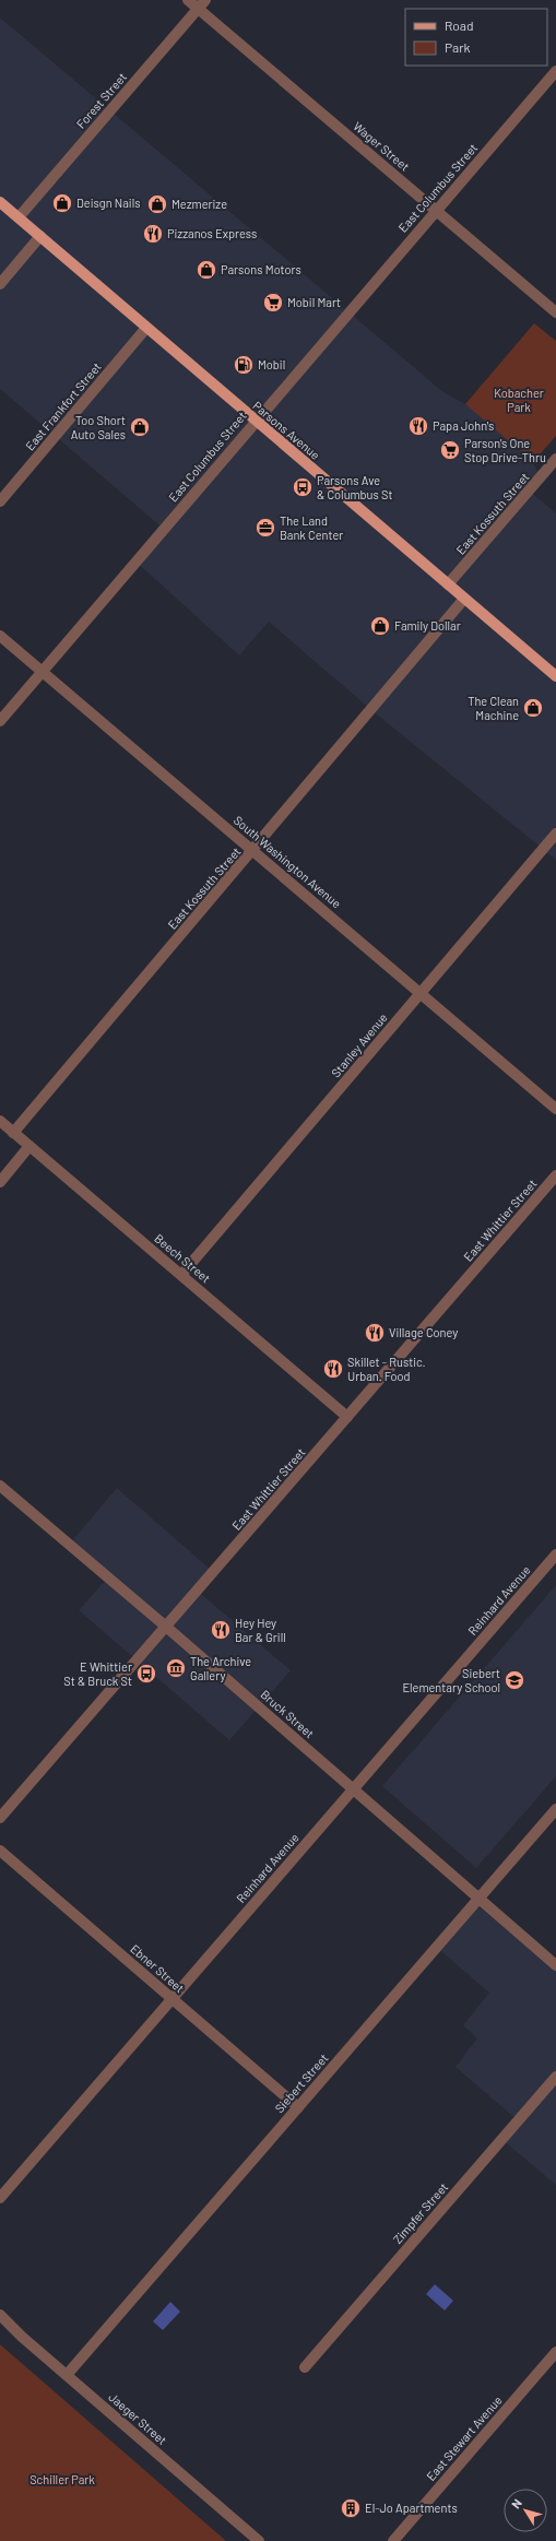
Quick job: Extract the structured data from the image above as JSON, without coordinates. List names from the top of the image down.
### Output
{
  "streets": {
    "main road": ["Parsons Avenue"],
    "street": [
      "Forest Street",
      "Wager Street",
      "East Columbus Street",
      "East Frankfort Street",
      "East Kossuth Street",
      "South Washington Avenue",
      "Stanley Avenue",
      "East Whittier Street",
      "Beech Street",
      "Reinhard Avenue",
      "Bruck Street",
      "Ebner Street",
      "Siebert Street",
      "Zimpfer Street",
      "Jaeger Street",
      "East Stewart Avenue"
    ]
  },
  "crossings": [
    ["Forest Street", "Wager Street"],
    ["Forest Street", "Parsons Avenue"],
    ["Wager Street", "East Columbus Street"],
    ["East Columbus Street", "Parsons Avenue"],
    ["East Columbus Street", "South Washington Avenue"],
    ["East Frankfort Street", "Parsons Avenue"],
    ["Parsons Avenue", "East Kossuth Street"],
    ["East Kossuth Street", "South Washington Avenue"],
    ["East Kossuth Street", "Beech Street"],
    ["South Washington Avenue", "Stanley Avenue"],
    ["Stanley Avenue", "Beech Street"],
    ["East Whittier Street", "Beech Street"],
    ["East Whittier Street", "Bruck Street"],
    ["Reinhard Avenue", "Bruck Street"],
    ["Reinhard Avenue", "Ebner Street"],
    ["Bruck Street", "Siebert Street"],
    ["Ebner Street", "Siebert Street"],
    ["Siebert Street", "Jaeger Street"]
  ],
  "parks": ["Kobacher Park", "Schiller Park"],
  "places": {
    "shop": [
      "Deisgn Nails",
      "Mezmerize",
      "Parsons Motors",
      "Too Short Auto Sales",
      "Family Dollar",
      "The Clean Machine"
    ],
    "restaurant": [
      "Pizzanos Express",
      "Papa John's",
      "Village Coney",
      "Skillet - Rustic. Urban. Food",
      "Hey Hey Bar & Grill"
    ],
    "supermarket": ["Mobil Mart", "Parson's One Stop Drive-Thru"],
    "fuel station": ["Mobil"],
    "bus stop": ["Parsons Ave & Columbus St", "E Whittier St & Bruck St"],
    "office": ["The Land Bank Center"],
    "museum": ["The Archive Gallery"],
    "school or university": ["Siebert Elementary School"],
    "building": ["El-Jo Apartments"]
  },
  "legend": ["Road", "Park"],
  "north": "top left"
}
